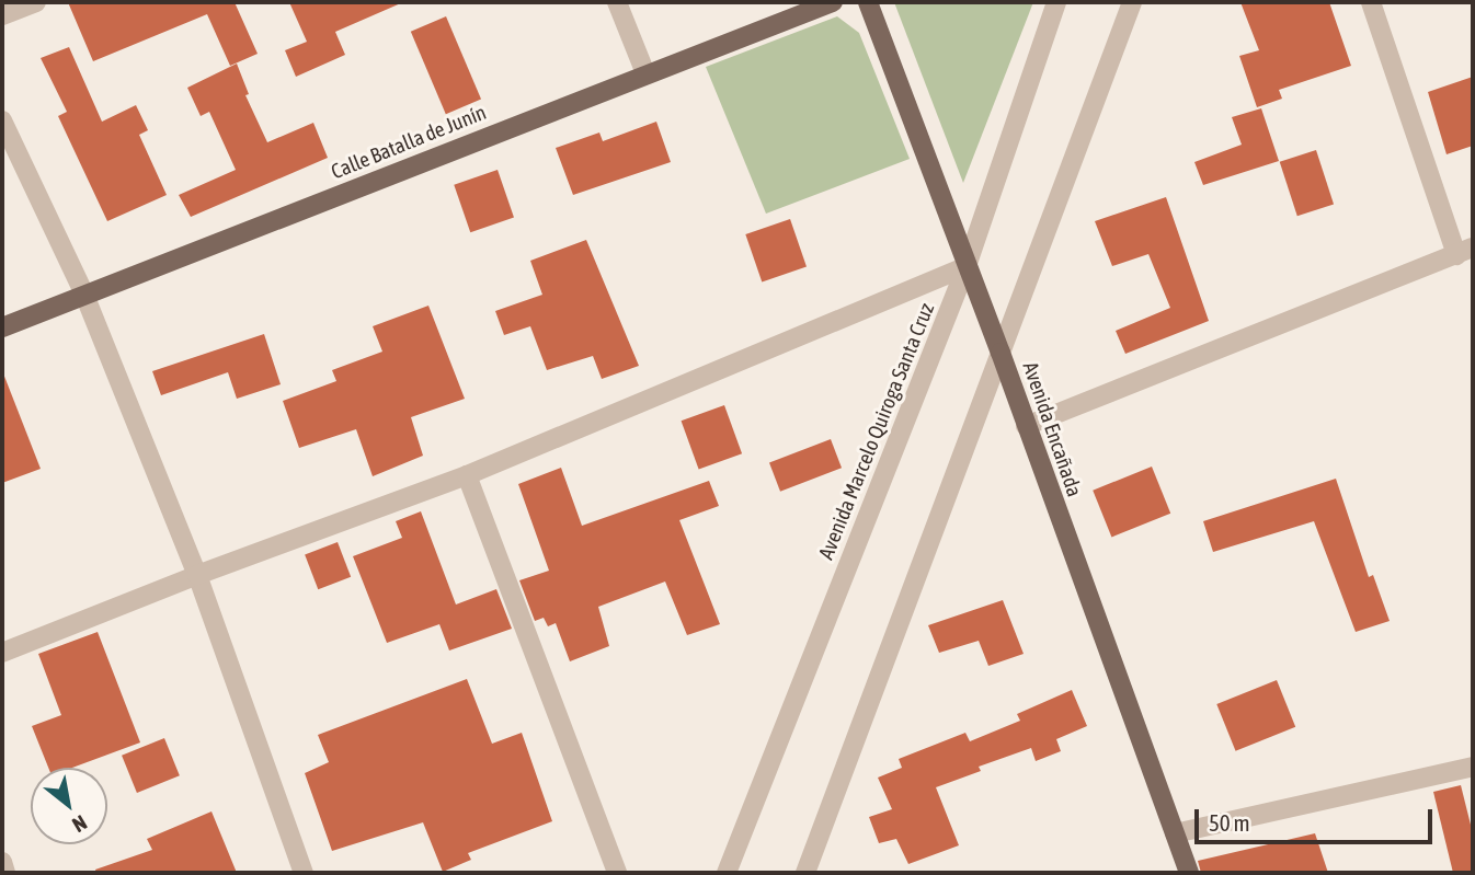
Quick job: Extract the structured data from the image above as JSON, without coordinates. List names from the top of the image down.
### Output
{
  "streets": {
    "main road": ["Calle Batalla de Junín", "Avenida Encañada"],
    "street": ["Avenida Marcelo Quiroga Santa Cruz"]
  },
  "crossings": [
    ["Avenida Encañada", "Avenida Marcelo Quiroga Santa Cruz"]
  ],
  "scale_bar": "50 m",
  "north": "bottom right"
}
